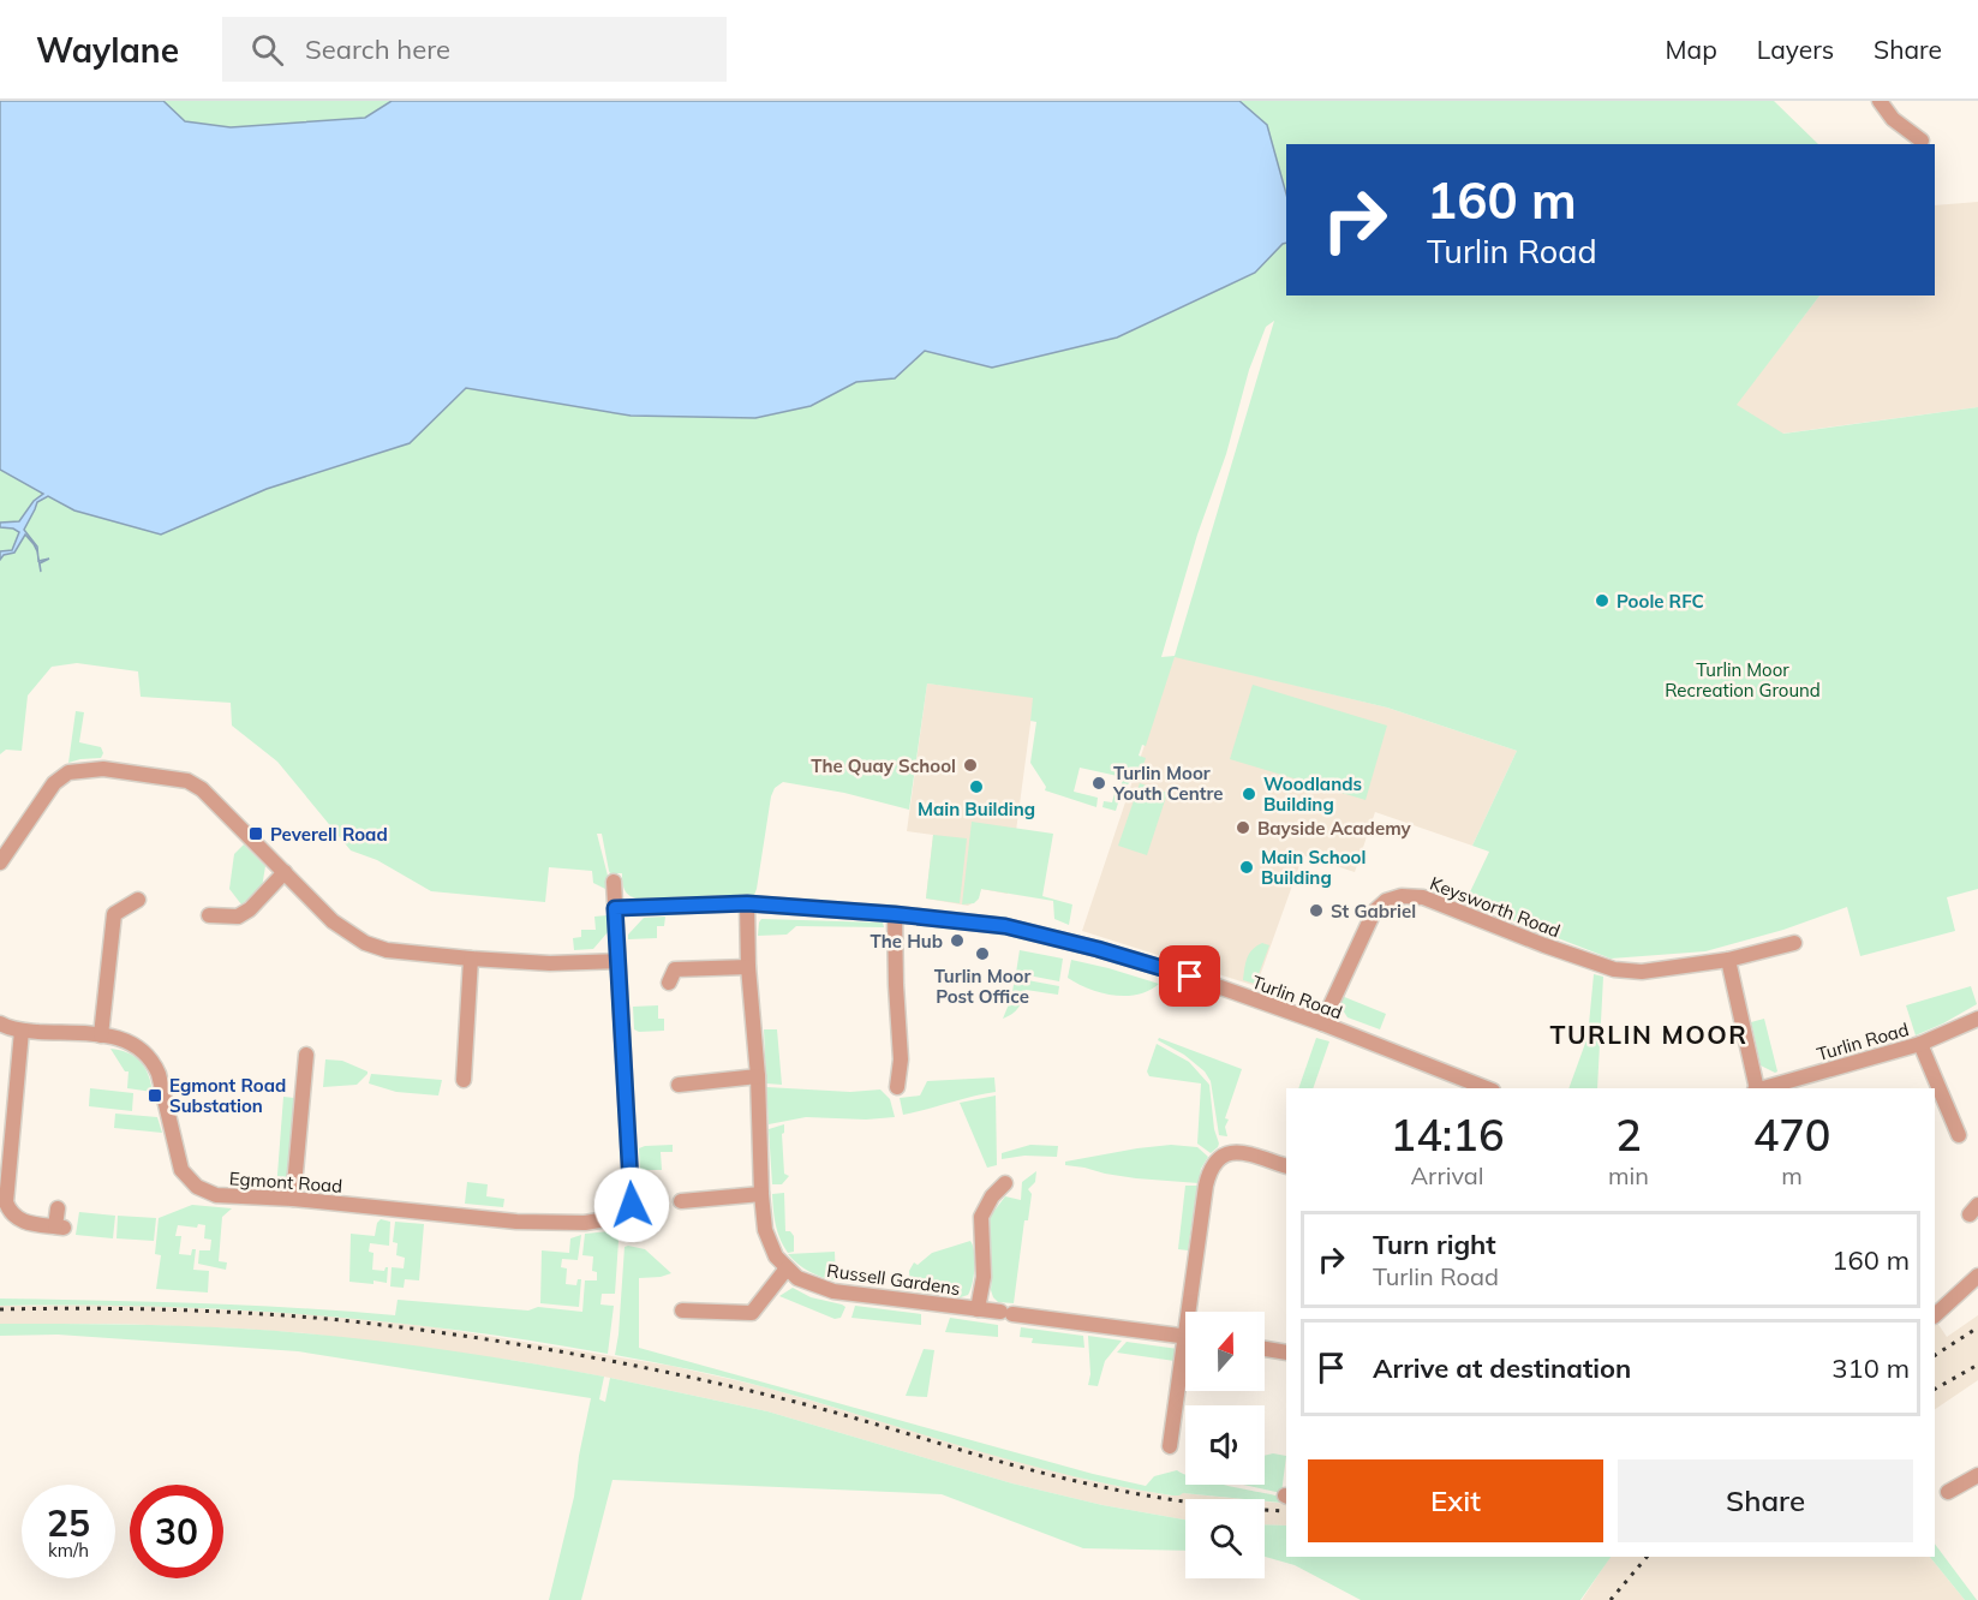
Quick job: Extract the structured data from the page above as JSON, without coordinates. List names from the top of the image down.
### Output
{
  "streets": {
    "street": [
      "Keysworth Road",
      "Turlin Road",
      "Egmont Road",
      "Russell Gardens"
    ]
  },
  "crossings": [
    ["Keysworth Road", "Turlin Road"],
    ["Turlin Road", "Russell Gardens"]
  ],
  "districts": ["TURLIN MOOR"],
  "parks": ["Turlin Moor Recreation Ground"],
  "places": {
    "other": [
      "Poole RFC",
      "The Quay School",
      "Turlin Moor Youth Centre",
      "Main Building",
      "Woodlands Building",
      "Bayside Academy",
      "Main School Building",
      "St Gabriel",
      "The Hub",
      "Turlin Moor Post Office"
    ],
    "transit": ["Peverell Road", "Egmont Road Substation"]
  },
  "north": "top",
  "page": {
    "header": "Waylane",
    "search": "Search here",
    "nav": ["Map", "Layers", "Share"],
    "turn": ["160 m", "Turlin Road"],
    "eta": [
      "14:16",
      "Arrival",
      "2",
      "min",
      "470",
      "m"
    ],
    "list": [
      {
        "name": "Turn right",
        "note": "Turlin Road",
        "value": "160 m"
      },
      {
        "name": "Arrive at destination",
        "value": "310 m"
      }
    ],
    "buttons": ["Exit", "Share"],
    "speed": "25 km/h",
    "limit": "30"
  }
}
